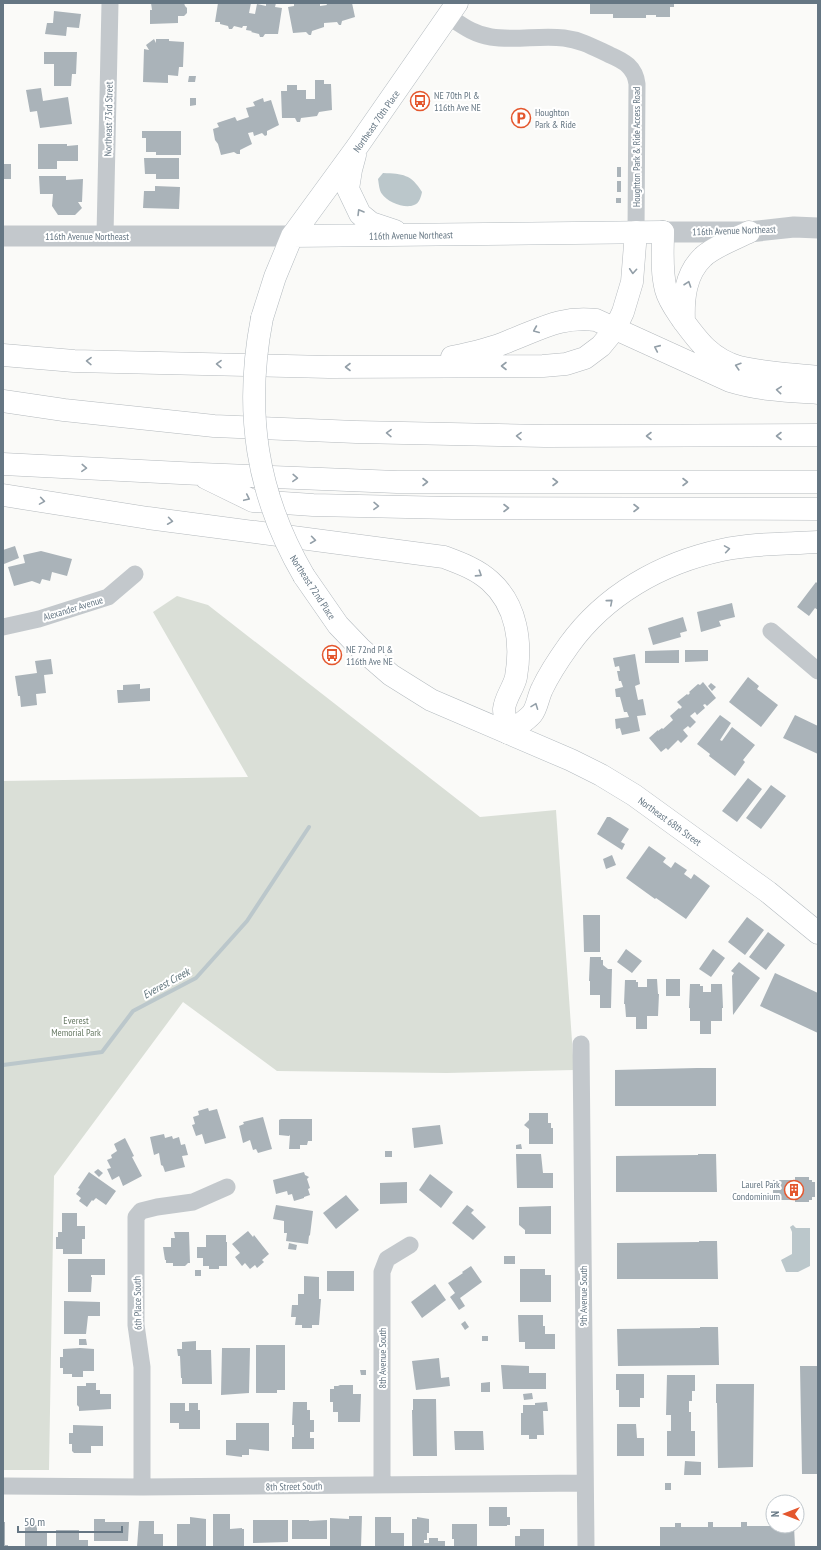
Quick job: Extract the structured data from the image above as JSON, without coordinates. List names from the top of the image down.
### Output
{
  "streets": {
    "main road": [
      "Northeast 70th Place",
      "116th Avenue Northeast",
      "Northeast 72nd Place",
      "Northeast 68th Street"
    ],
    "street": [
      "Northeast 73rd Street",
      "Houghton Park & Ride Access Road",
      "Alexander Avenue",
      "9th Avenue South",
      "6th Place South",
      "8th Avenue South",
      "8th Street South"
    ]
  },
  "crossings": [
    ["Northeast 73rd Street", "116th Avenue Northeast"],
    ["Northeast 70th Place", "Houghton Park & Ride Access Road"],
    ["Northeast 70th Place", "116th Avenue Northeast"],
    ["Northeast 70th Place", "Northeast 72nd Place"],
    ["Houghton Park & Ride Access Road", "116th Avenue Northeast"],
    ["116th Avenue Northeast", "Northeast 72nd Place"],
    ["Northeast 72nd Place", "Northeast 68th Street"],
    ["9th Avenue South", "8th Street South"],
    ["6th Place South", "8th Street South"],
    ["8th Avenue South", "8th Street South"]
  ],
  "water": ["Everest Creek"],
  "parks": ["Everest Memorial Park"],
  "places": {
    "bus stop": ["NE 70th Pl & 116th Ave NE", "NE 72nd Pl & 116th Ave NE"],
    "parking": ["Houghton Park & Ride"],
    "building": ["Laurel Park Condominium"]
  },
  "scale_bar": "50 m",
  "north": "left"
}
